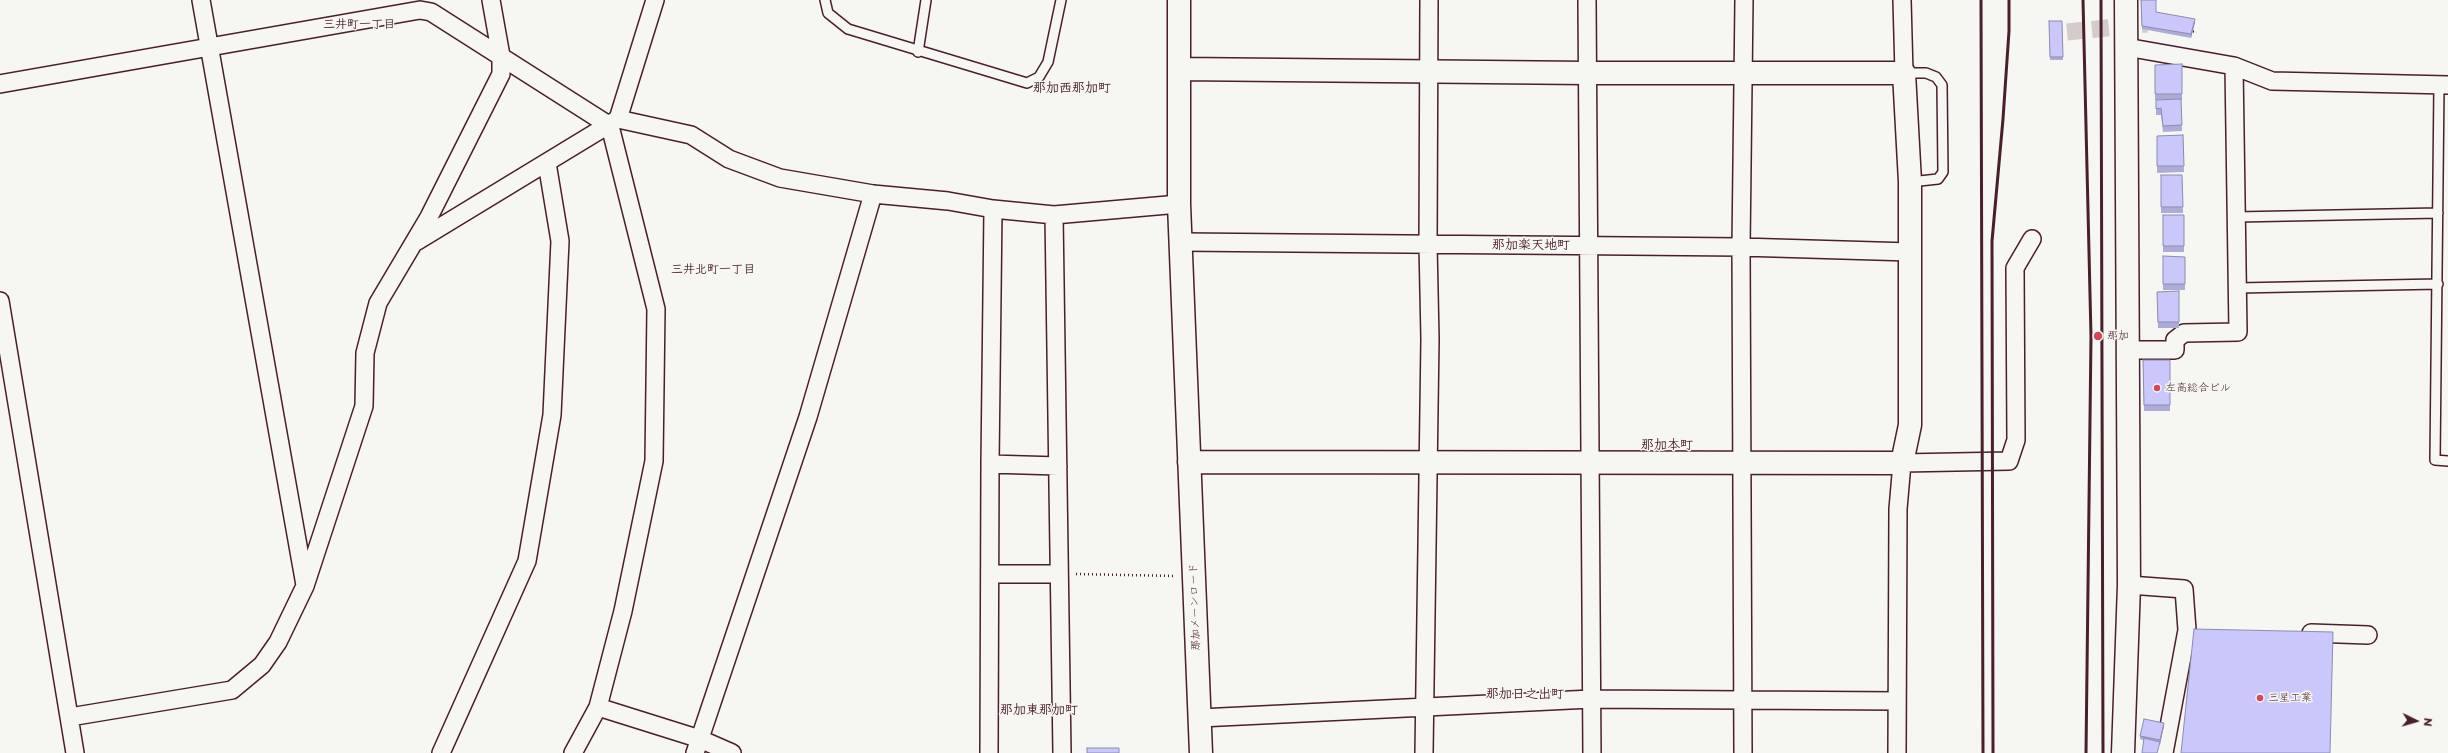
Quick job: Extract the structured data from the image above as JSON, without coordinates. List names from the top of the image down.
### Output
{
  "streets": {
    "street": ["那加メーンロード"]
  },
  "districts": [
    "三井町一丁目",
    "那加西那加町",
    "那加楽天地町",
    "三井北町一丁目",
    "那加本町",
    "那加日之出町",
    "那加東那加町"
  ],
  "places": ["那加", "左高総合ビル", "三星工業"],
  "north": "right"
}
